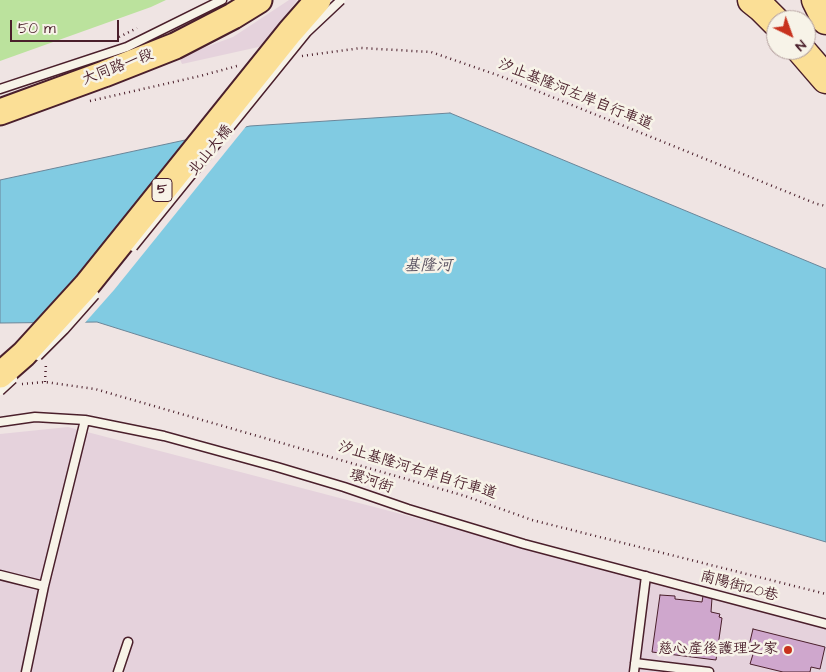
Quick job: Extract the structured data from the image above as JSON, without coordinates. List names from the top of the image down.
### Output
{
  "streets": {
    "main road": ["大同路一段", "北山大橋", "5"],
    "lane": ["環河街", "南陽街120巷"],
    "path": ["汐止基隆河左岸自行車道", "汐止基隆河右岸自行車道"]
  },
  "crossings": [
    ["北山大橋", "汐止基隆河右岸自行車道"],
    ["環河街", "南陽街120巷"]
  ],
  "water": ["基隆河"],
  "places": ["慈心產後護理之家"],
  "scale_bar": "50 m",
  "north": "bottom right"
}
